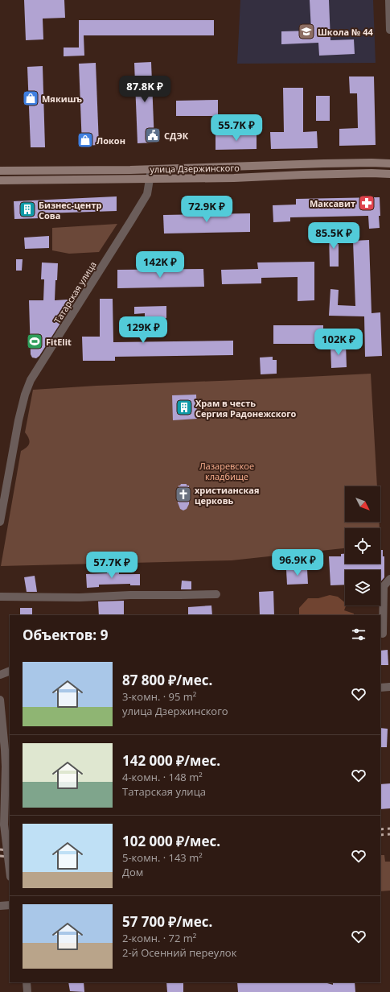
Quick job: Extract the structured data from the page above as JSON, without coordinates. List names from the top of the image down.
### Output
{
  "streets": {
    "main road": ["улица Дзержинского"],
    "street": ["Татарская улица"]
  },
  "crossings": [
    ["улица Дзержинского", "Татарская улица"]
  ],
  "parks": ["Лазаревское кладбище"],
  "places": {
    "school or university": ["Школа № 44"],
    "shop": ["Мякишъ", "Локон"],
    "public building": ["СДЭК"],
    "pharmacy": ["Максавит"],
    "building": ["Бизнес-центр Сова", "Храм в честь Сергия Радонежского"],
    "sports": ["FitElit"],
    "church": ["христианская церковь"]
  },
  "north": "bottom right",
  "page": {
    "price": [
      "87.8K ₽",
      "55.7K ₽",
      "72.9K ₽",
      "85.5K ₽",
      "142K ₽",
      "129K ₽",
      "102K ₽",
      "96.9K ₽",
      "57.7K ₽"
    ],
    "heading": "Объектов: 9",
    "list": [
      {
        "name": "87 800 ₽/мес.",
        "note": "3-комн. · 95 m² · улица Дзержинского"
      },
      {
        "name": "142 000 ₽/мес.",
        "note": "4-комн. · 148 m² · Татарская улица"
      },
      {
        "name": "102 000 ₽/мес.",
        "note": "5-комн. · 143 m² · Дом"
      },
      {
        "name": "57 700 ₽/мес.",
        "note": "2-комн. · 72 m² · 2-й Осенний переулок"
      }
    ]
  }
}
